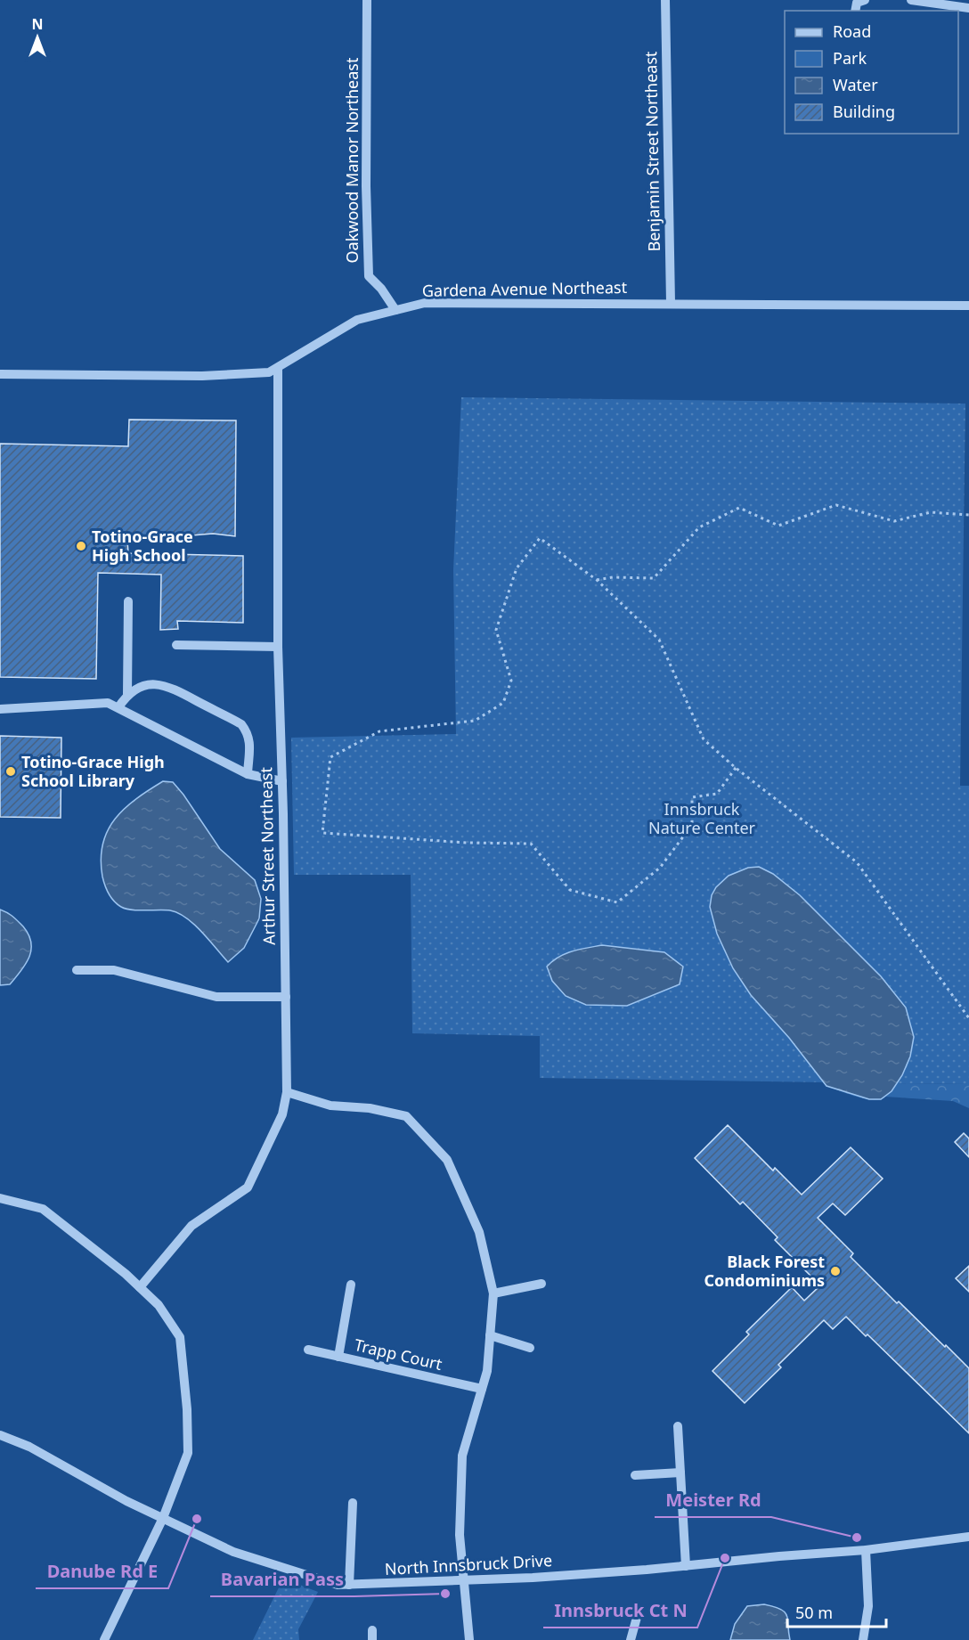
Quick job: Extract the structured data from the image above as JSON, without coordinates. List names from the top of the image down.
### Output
{
  "streets": {
    "street": [
      "Benjamin Street Northeast",
      "Oakwood Manor Northeast",
      "Gardena Avenue Northeast",
      "Arthur Street Northeast",
      "Trapp Court",
      "North Innsbruck Drive"
    ]
  },
  "crossings": [
    ["Benjamin Street Northeast", "Gardena Avenue Northeast"],
    ["Oakwood Manor Northeast", "Gardena Avenue Northeast"],
    ["Gardena Avenue Northeast", "Arthur Street Northeast"]
  ],
  "parks": ["Innsbruck Nature Center"],
  "places": [
    "Totino-Grace High School",
    "Totino-Grace High School Library",
    "Black Forest Condominiums",
    "Danube Rd E",
    "Meister Rd",
    "Innsbruck Ct N",
    "Bavarian Pass"
  ],
  "legend": [
    "Road",
    "Park",
    "Water",
    "Building"
  ],
  "scale_bar": "50 m",
  "north": "top"
}
